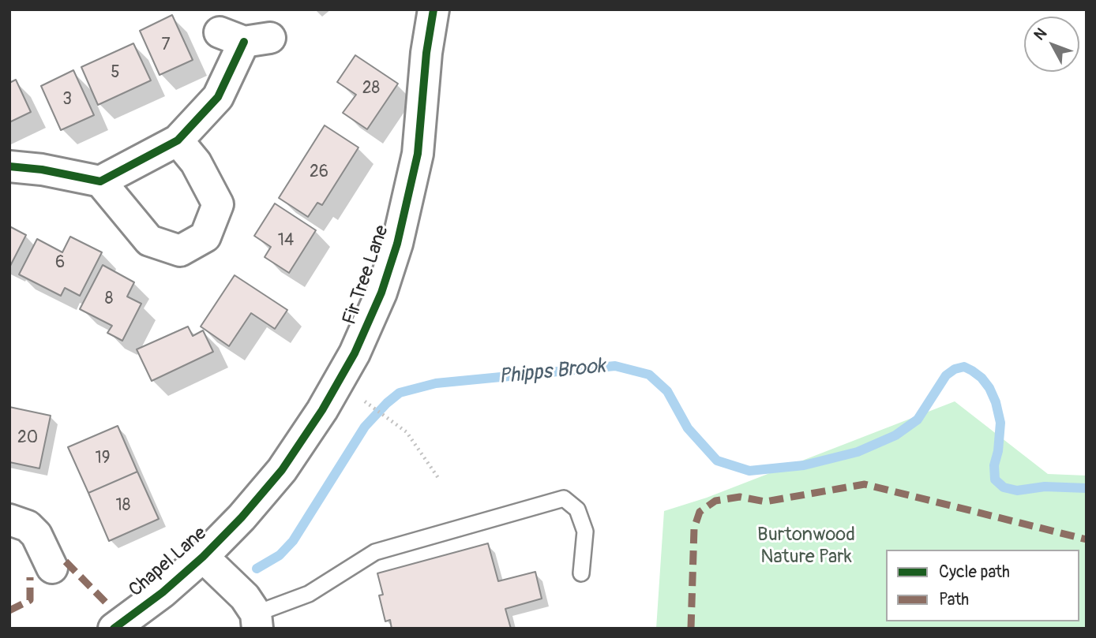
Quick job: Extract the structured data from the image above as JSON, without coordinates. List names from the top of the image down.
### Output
{
  "streets": {
    "street": ["Fir Tree Lane", "Chapel Lane"]
  },
  "crossings": [
    ["Fir Tree Lane", "Chapel Lane"]
  ],
  "water": ["Phipps Brook"],
  "parks": ["Burtonwood Nature Park"],
  "house_numbers": [
    "7",
    "5",
    "28",
    "3",
    "26",
    "14",
    "6",
    "8",
    "20",
    "19",
    "18"
  ],
  "legend": ["Cycle path", "Path"],
  "north": "top left"
}
